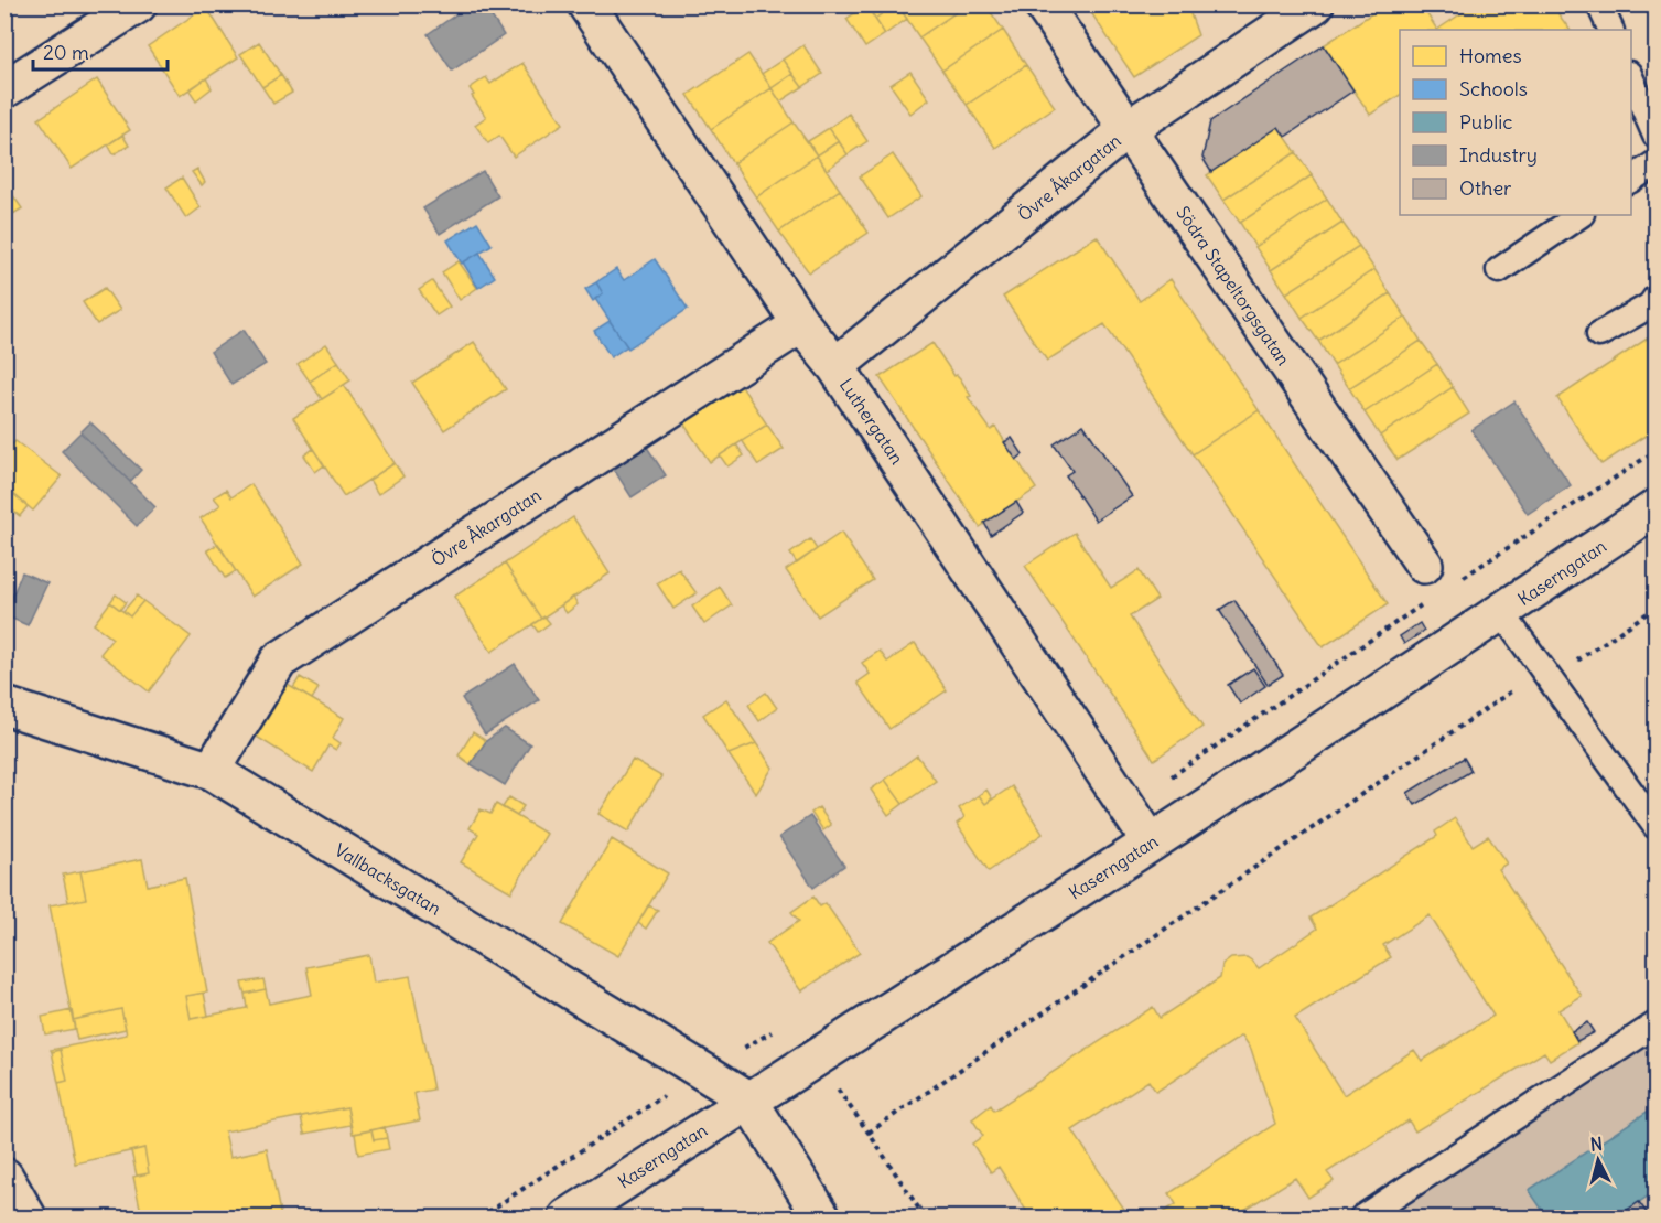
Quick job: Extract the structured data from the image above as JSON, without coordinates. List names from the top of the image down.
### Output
{
  "streets": {
    "street": [
      "Övre Åkargatan",
      "Södra Stapeltorgsgatan",
      "Luthergatan",
      "Kaserngatan",
      "Vallbacksgatan"
    ]
  },
  "crossings": [
    ["Övre Åkargatan", "Södra Stapeltorgsgatan"],
    ["Övre Åkargatan", "Luthergatan"],
    ["Övre Åkargatan", "Vallbacksgatan"],
    ["Luthergatan", "Kaserngatan"],
    ["Kaserngatan", "Vallbacksgatan"]
  ],
  "legend": [
    "Homes",
    "Schools",
    "Public",
    "Industry",
    "Other"
  ],
  "scale_bar": "20 m",
  "north": "top"
}
